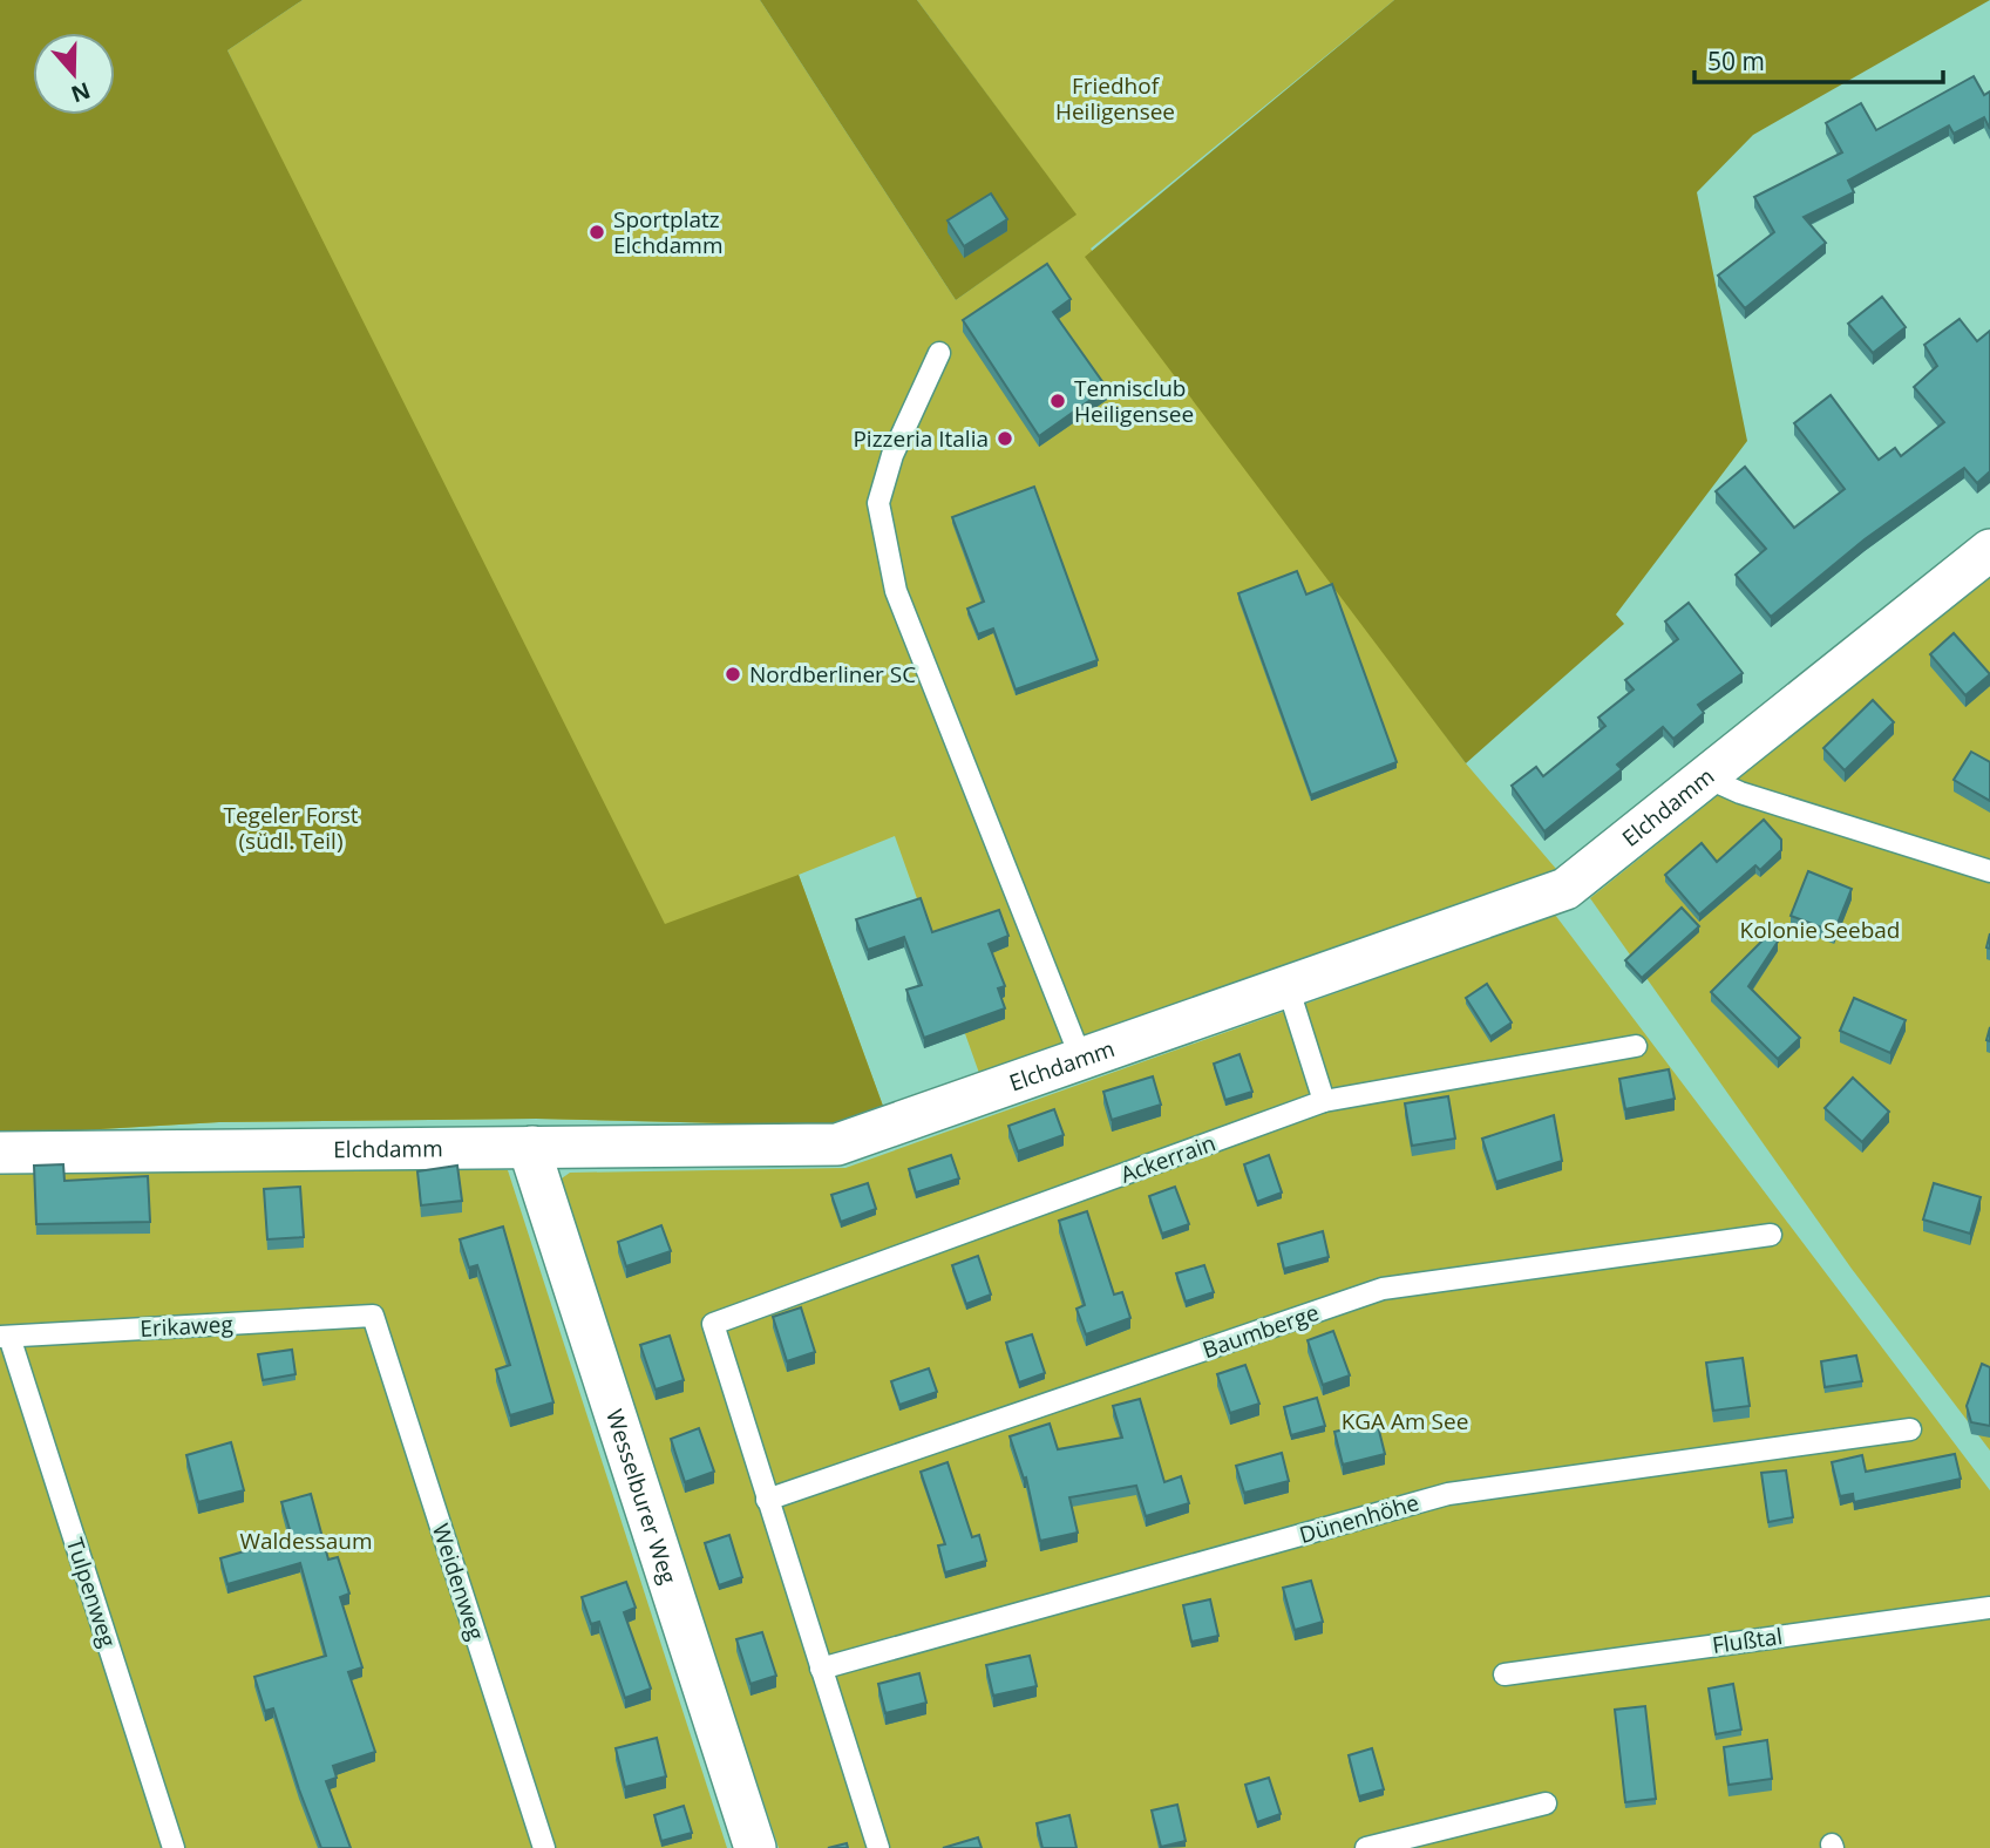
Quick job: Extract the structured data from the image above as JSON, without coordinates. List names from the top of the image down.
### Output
{
  "streets": {
    "street": ["Elchdamm", "Wesselburer Weg"],
    "lane": [
      "Ackerrain",
      "Erikaweg",
      "Baumberge",
      "Dünenhöhe",
      "Weidenweg",
      "Tulpenweg",
      "Flußtal"
    ]
  },
  "crossings": [
    ["Elchdamm", "Wesselburer Weg"],
    ["Ackerrain", "Baumberge"],
    ["Erikaweg", "Weidenweg"],
    ["Erikaweg", "Tulpenweg"]
  ],
  "parks": [
    "Friedhof Heiligensee",
    "Tegeler Forst (südl. Teil)",
    "Kolonie Seebad",
    "KGA Am See",
    "Waldessaum"
  ],
  "places": [
    "Sportplatz Elchdamm",
    "Tennisclub Heiligensee",
    "Pizzeria Italia",
    "Nordberliner SC"
  ],
  "scale_bar": "50 m",
  "north": "bottom"
}
